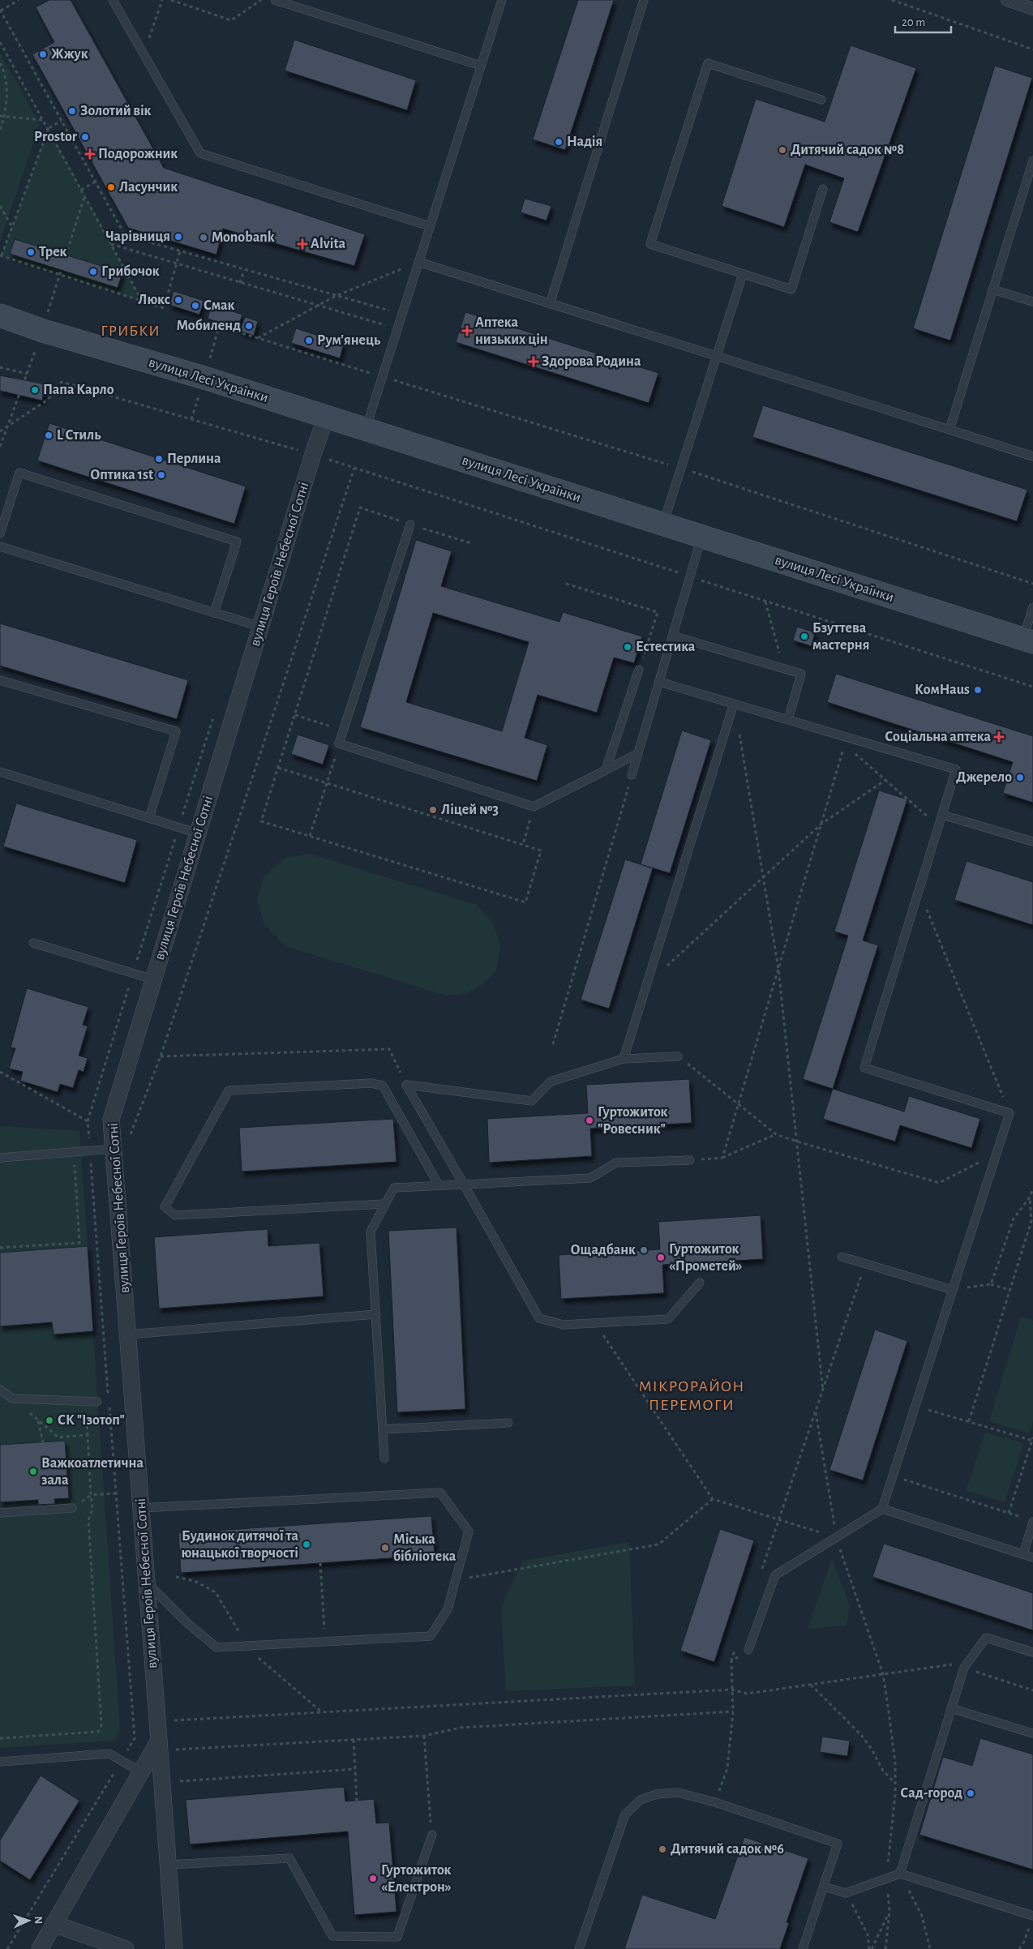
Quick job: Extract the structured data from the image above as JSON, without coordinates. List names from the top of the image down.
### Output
{
  "streets": {
    "main road": ["вулиця Лесі Українки"],
    "street": ["вулиця Героїв Небесної Сотні"]
  },
  "crossings": [
    ["вулиця Лесі Українки", "вулиця Героїв Небесної Сотні"]
  ],
  "districts": ["ГРИБКИ", "МІКРОРАЙОН ПЕРЕМОГИ"],
  "places": {
    "other": [
      "Жжук",
      "Золотий вік",
      "Prostor",
      "Надія",
      "Дитячий садок №8",
      "Ласунчик",
      "Чарівниця",
      "Monobank",
      "Трек",
      "Грибочок",
      "Люкс",
      "Смак",
      "Мобиленд",
      "Рум'янець",
      "Папа Карло",
      "L Стиль",
      "Перлина",
      "Оптика 1st",
      "Бзуттева мастерня",
      "Естестика",
      "КомHaus",
      "Джерело",
      "Ліцей №3",
      "Гуртожиток \"Ровесник\"",
      "Ощадбанк",
      "Гуртожиток «Прометей»",
      "СК \"Ізотоп\"",
      "Важкоатлетична зала",
      "Будинок дитячої та юнацької творчості",
      "Міська бібліотека",
      "Сад-город",
      "Дитячий садок №6",
      "Гуртожиток «Електрон»"
    ],
    "health": [
      "Подорожник",
      "Alvita",
      "Аптека низьких цін",
      "Здорова Родина",
      "Соціальна аптека"
    ]
  },
  "scale_bar": "20 m",
  "north": "right"
}
